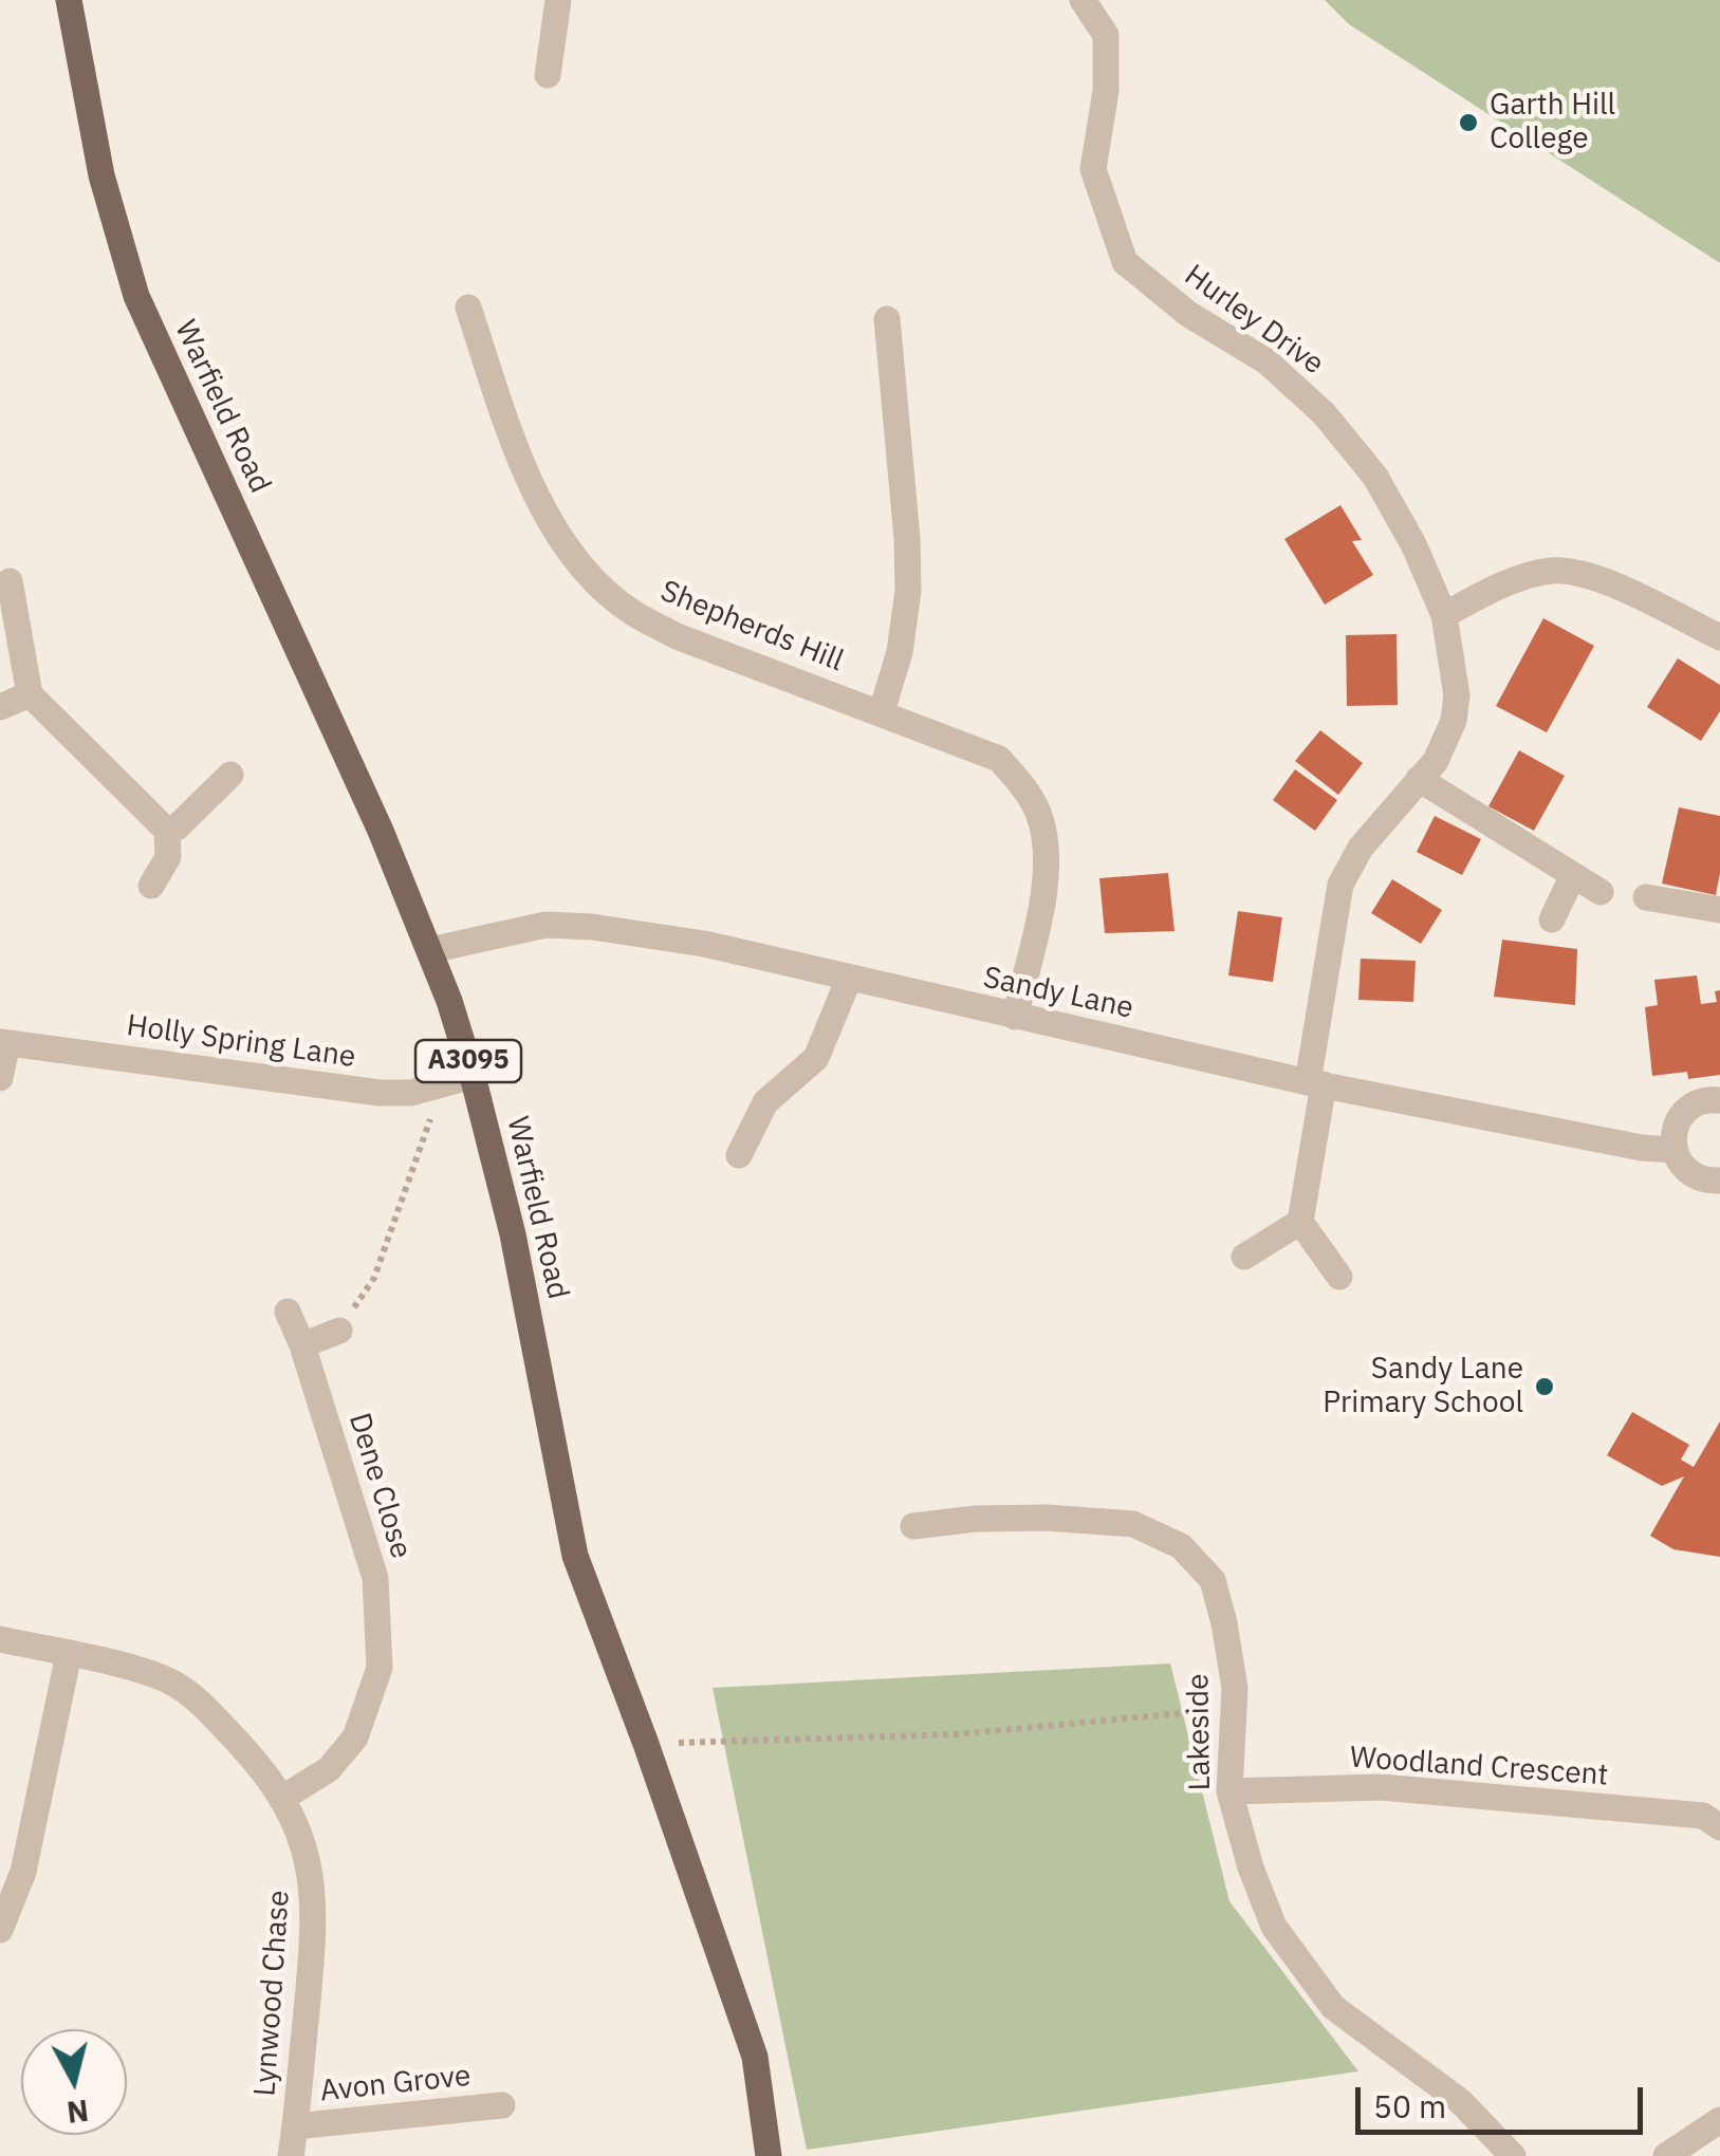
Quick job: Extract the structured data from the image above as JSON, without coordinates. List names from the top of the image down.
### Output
{
  "streets": {
    "main road": ["Warfield Road", "A3095"],
    "street": [
      "Hurley Drive",
      "Shepherds Hill",
      "Sandy Lane",
      "Holly Spring Lane",
      "Dene Close",
      "Lakeside",
      "Woodland Crescent",
      "Lynwood Chase",
      "Avon Grove"
    ]
  },
  "crossings": [
    ["Hurley Drive", "Sandy Lane"],
    ["Warfield Road", "Sandy Lane"],
    ["Warfield Road", "Holly Spring Lane"],
    ["Shepherds Hill", "Sandy Lane"],
    ["Dene Close", "Lynwood Chase"],
    ["Lakeside", "Woodland Crescent"],
    ["Lynwood Chase", "Avon Grove"]
  ],
  "places": ["Garth Hill College", "Sandy Lane Primary School"],
  "scale_bar": "50 m",
  "north": "bottom"
}
